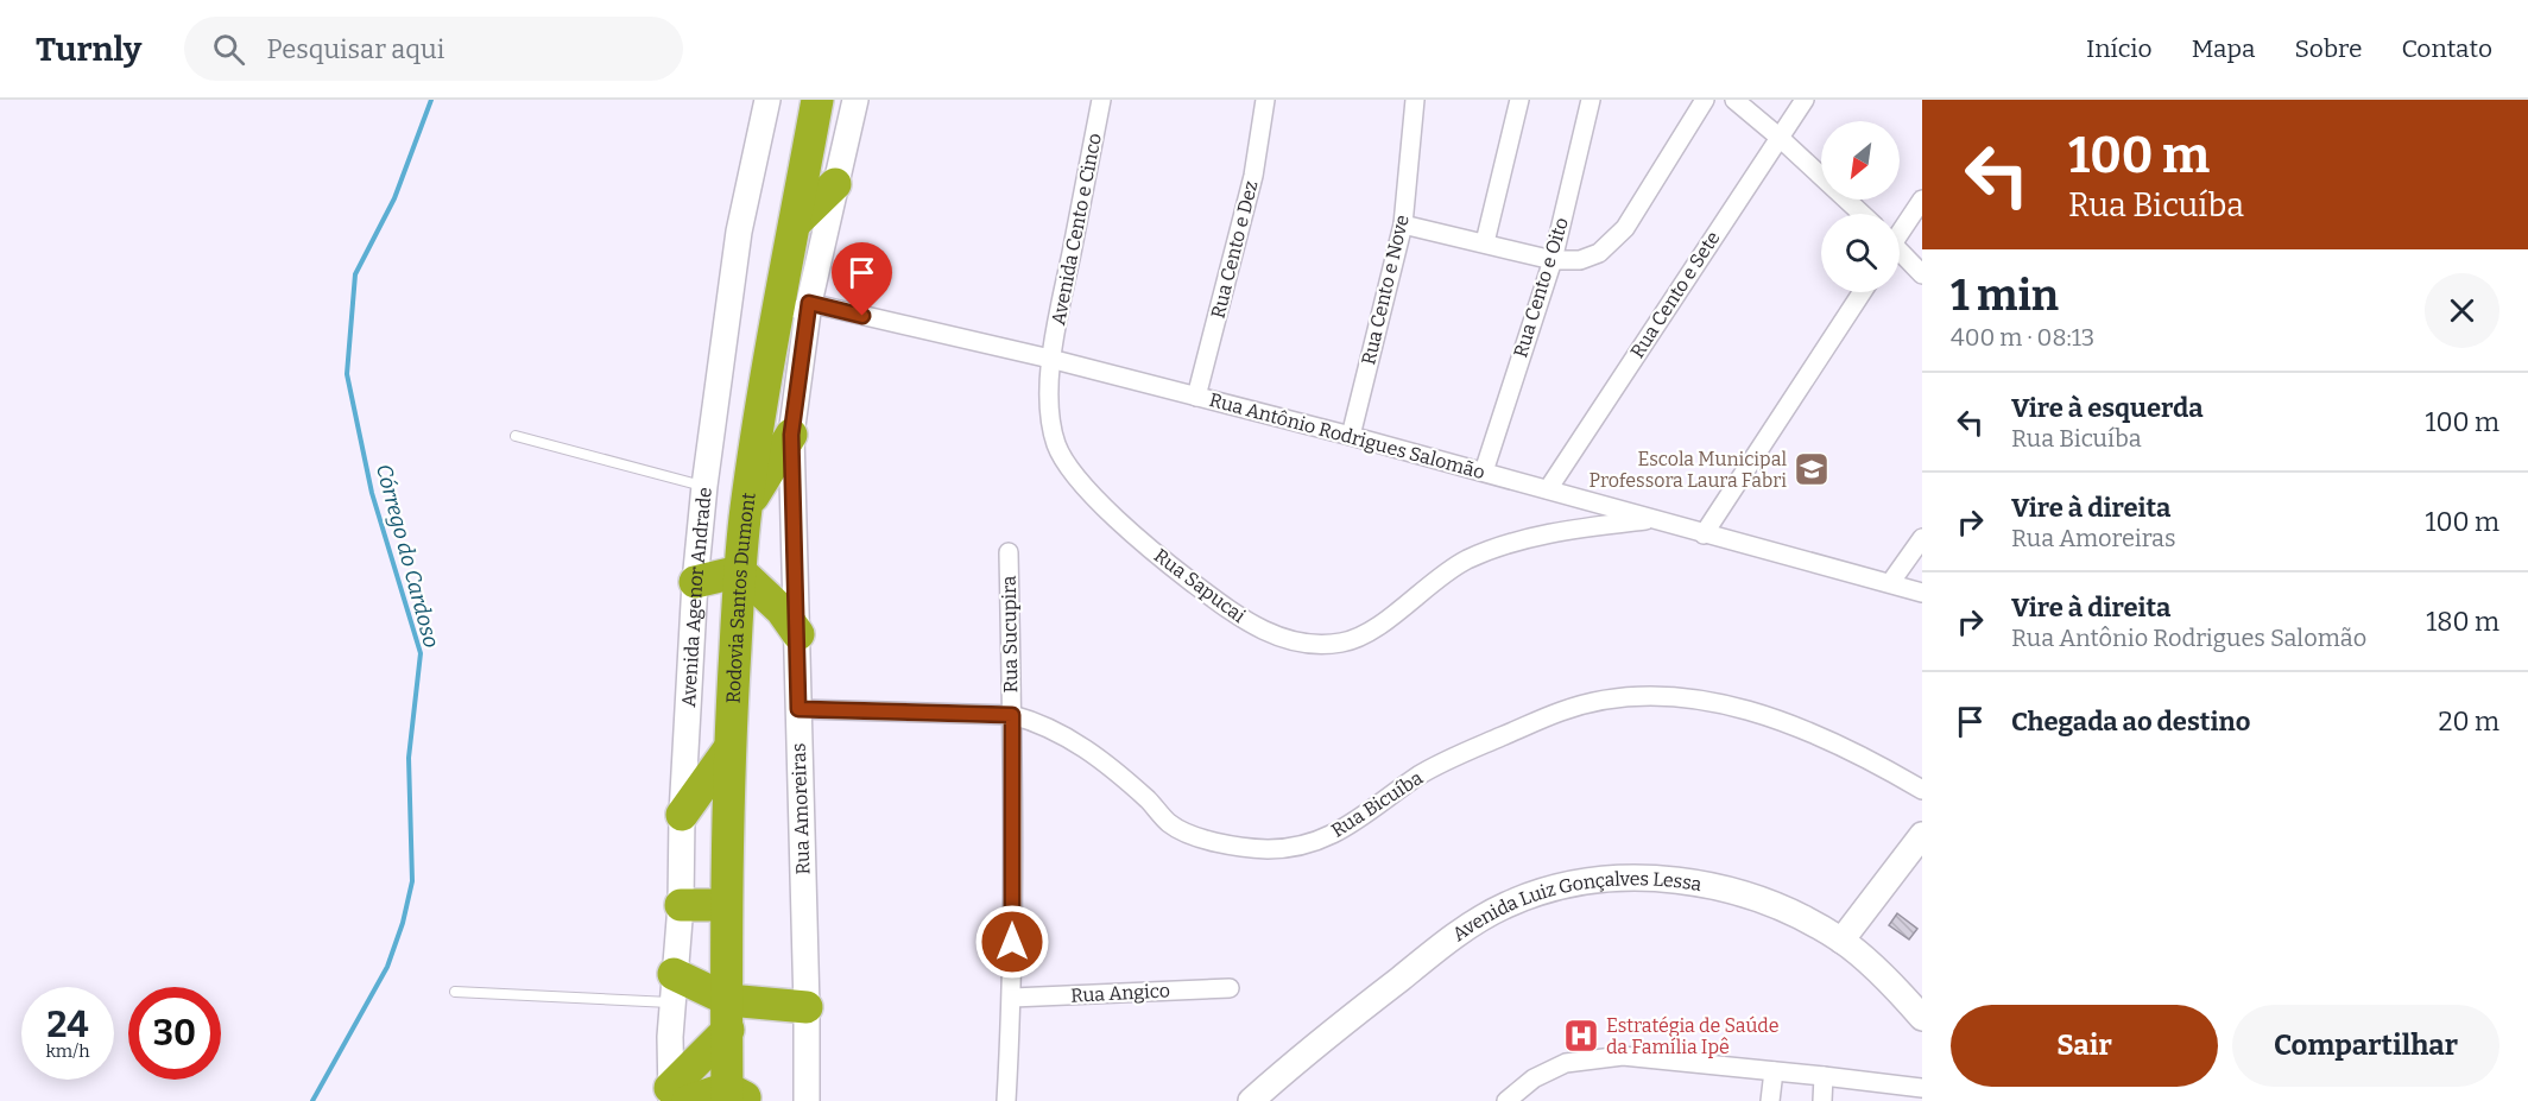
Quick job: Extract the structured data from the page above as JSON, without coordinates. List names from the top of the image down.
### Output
{
  "streets": {
    "highway": ["Rodovia Santos Dumont"],
    "street": [
      "Avenida Cento e Cinco",
      "Rua Cento e Dez",
      "Rua Cento e Oito",
      "Rua Cento e Nove",
      "Rua Cento e Sete",
      "Rua Antônio Rodrigues Salomão",
      "Rua Sapucai",
      "Avenida Agenor Andrade",
      "Rua Sucupira",
      "Rua Bicuíba",
      "Rua Amoreiras",
      "Avenida Luiz Gonçalves Lessa",
      "Rua Angico"
    ]
  },
  "crossings": [
    ["Avenida Cento e Cinco", "Rua Antônio Rodrigues Salomão"],
    ["Avenida Cento e Cinco", "Rua Sapucai"],
    ["Rua Cento e Dez", "Rua Antônio Rodrigues Salomão"],
    ["Rua Cento e Oito", "Rua Antônio Rodrigues Salomão"],
    ["Rua Cento e Nove", "Rua Antônio Rodrigues Salomão"],
    ["Rua Cento e Sete", "Rua Antônio Rodrigues Salomão"],
    ["Rua Antônio Rodrigues Salomão", "Rua Sapucai"],
    ["Rua Antônio Rodrigues Salomão", "Rua Amoreiras"],
    ["Rua Sucupira", "Rua Bicuíba"],
    ["Rua Sucupira", "Rua Angico"],
    ["Rua Bicuíba", "Rua Amoreiras"]
  ],
  "water": ["Córrego do Cardoso"],
  "places": {
    "school or university": ["Escola Municipal Professora Laura Fabri"],
    "hospital": ["Estratégia de Saúde da Família Ipê"]
  },
  "north": "bottom left",
  "page": {
    "header": "Turnly",
    "search": "Pesquisar aqui",
    "nav": [
      "Início",
      "Mapa",
      "Sobre",
      "Contato"
    ],
    "turn": ["100 m", "Rua Bicuíba"],
    "heading": ["1 min", "400 m · 08:13"],
    "list": [
      {
        "name": "Vire à esquerda",
        "note": "Rua Bicuíba",
        "value": "100 m"
      },
      {
        "name": "Vire à direita",
        "note": "Rua Amoreiras",
        "value": "100 m"
      },
      {
        "name": "Vire à direita",
        "note": "Rua Antônio Rodrigues Salomão",
        "value": "180 m"
      },
      {
        "name": "Chegada ao destino",
        "value": "20 m"
      }
    ],
    "speed": "24 km/h",
    "limit": "30",
    "buttons": ["Sair", "Compartilhar"]
  }
}
